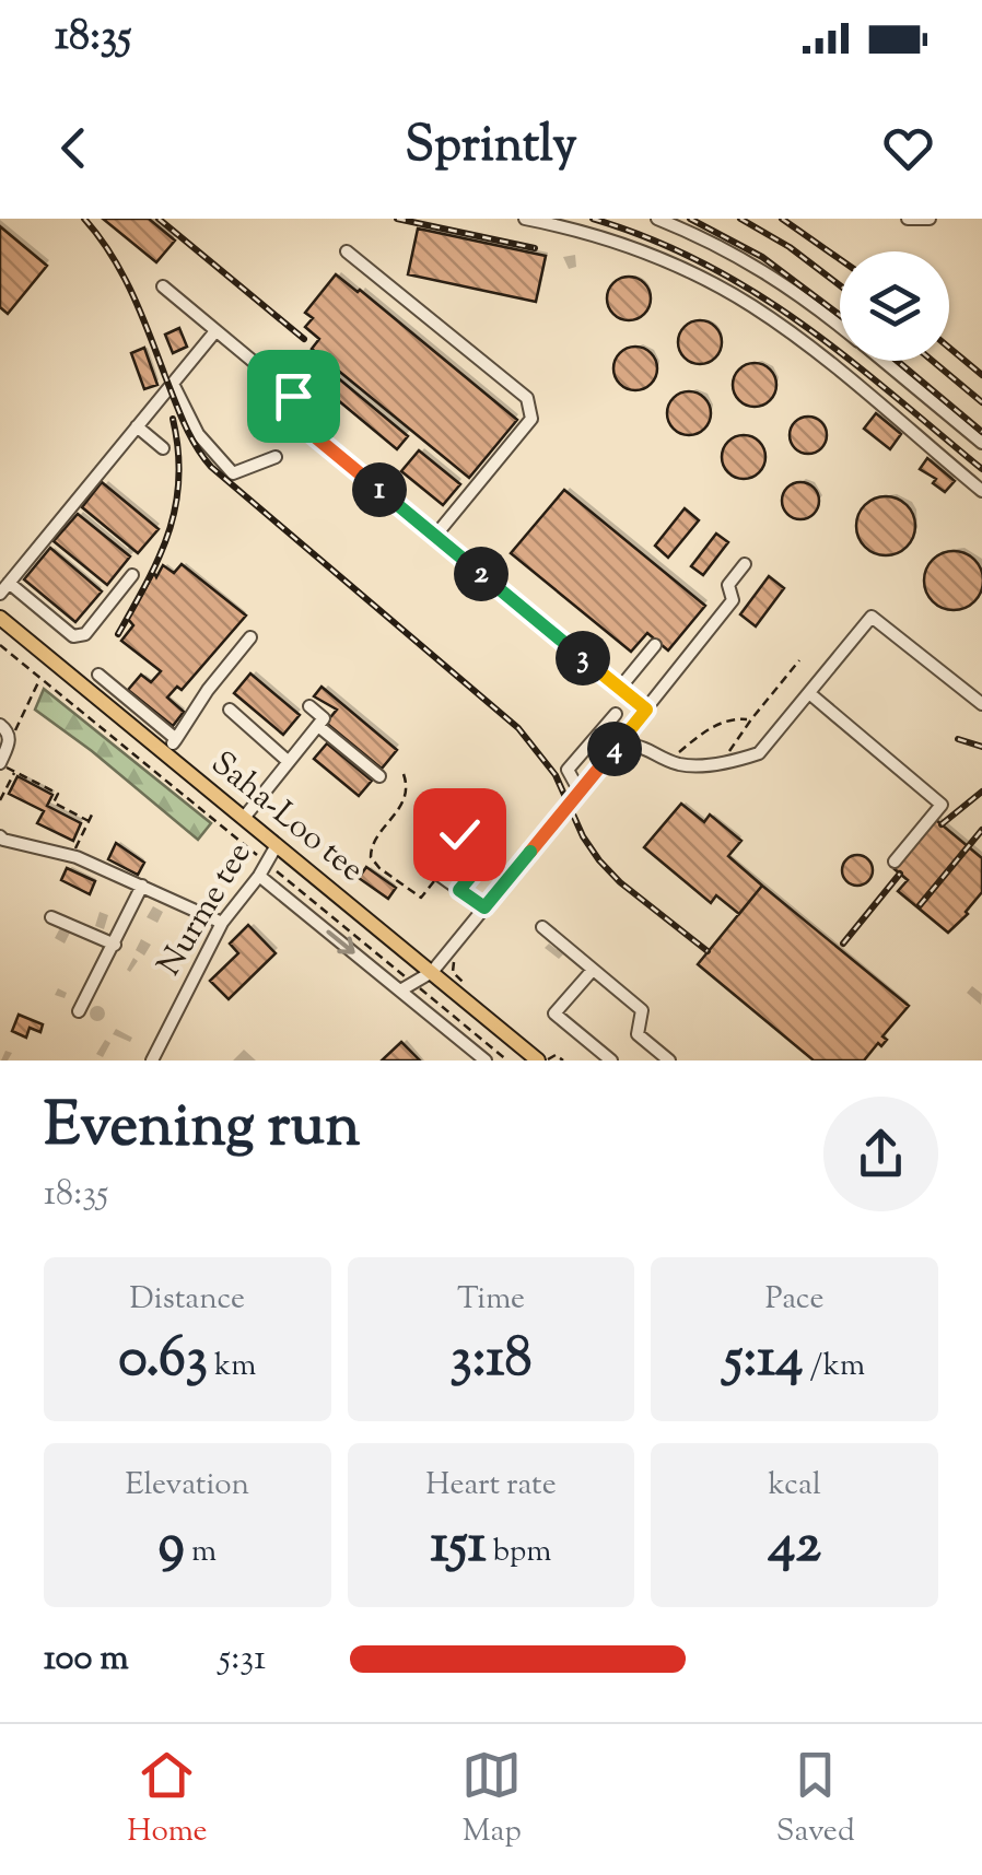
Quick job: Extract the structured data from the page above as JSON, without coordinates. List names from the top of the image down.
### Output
{
  "streets": {
    "main road": ["Saha-Loo tee"],
    "street": ["Nurme tee"]
  },
  "crossings": [
    ["Saha-Loo tee", "Nurme tee"]
  ],
  "page": {
    "status": "18:35",
    "header": "Sprintly",
    "pins": [
      "1",
      "2",
      "3",
      "4"
    ],
    "heading": ["Evening run", "18:35"],
    "stats": [
      ["Distance", "0.63 km"],
      ["Time", "3:18"],
      ["Pace", "5:14 /km"],
      ["Elevation", "9 m"],
      ["Heart rate", "151 bpm"],
      ["kcal", "42"]
    ],
    "list": [
      {
        "name": "100 m",
        "note": "5:31"
      }
    ],
    "tabs": ["Home", "Map", "Saved"]
  }
}
